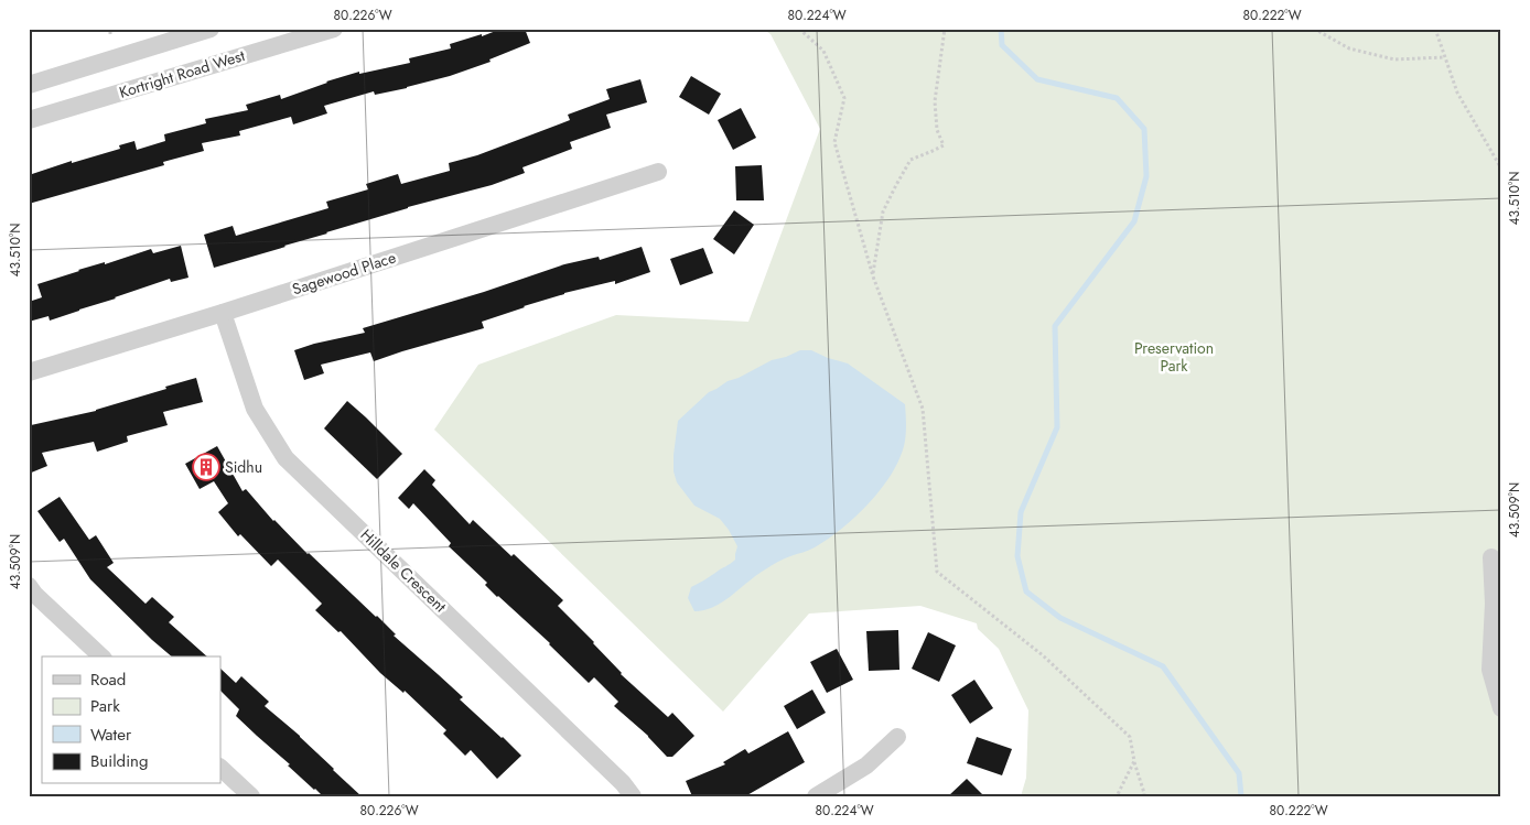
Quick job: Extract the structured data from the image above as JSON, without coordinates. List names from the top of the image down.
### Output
{
  "streets": {
    "street": ["Kortright Road West", "Sagewood Place", "Hilldale Crescent"]
  },
  "crossings": [
    ["Sagewood Place", "Hilldale Crescent"]
  ],
  "parks": ["Preservation Park"],
  "places": {
    "building": ["Sidhu"]
  },
  "legend": [
    "Road",
    "Park",
    "Water",
    "Building"
  ],
  "coordinates": [
    "80.226°W",
    "80.224°W",
    "80.222°W",
    "43.510°N",
    "43.509°N"
  ]
}
